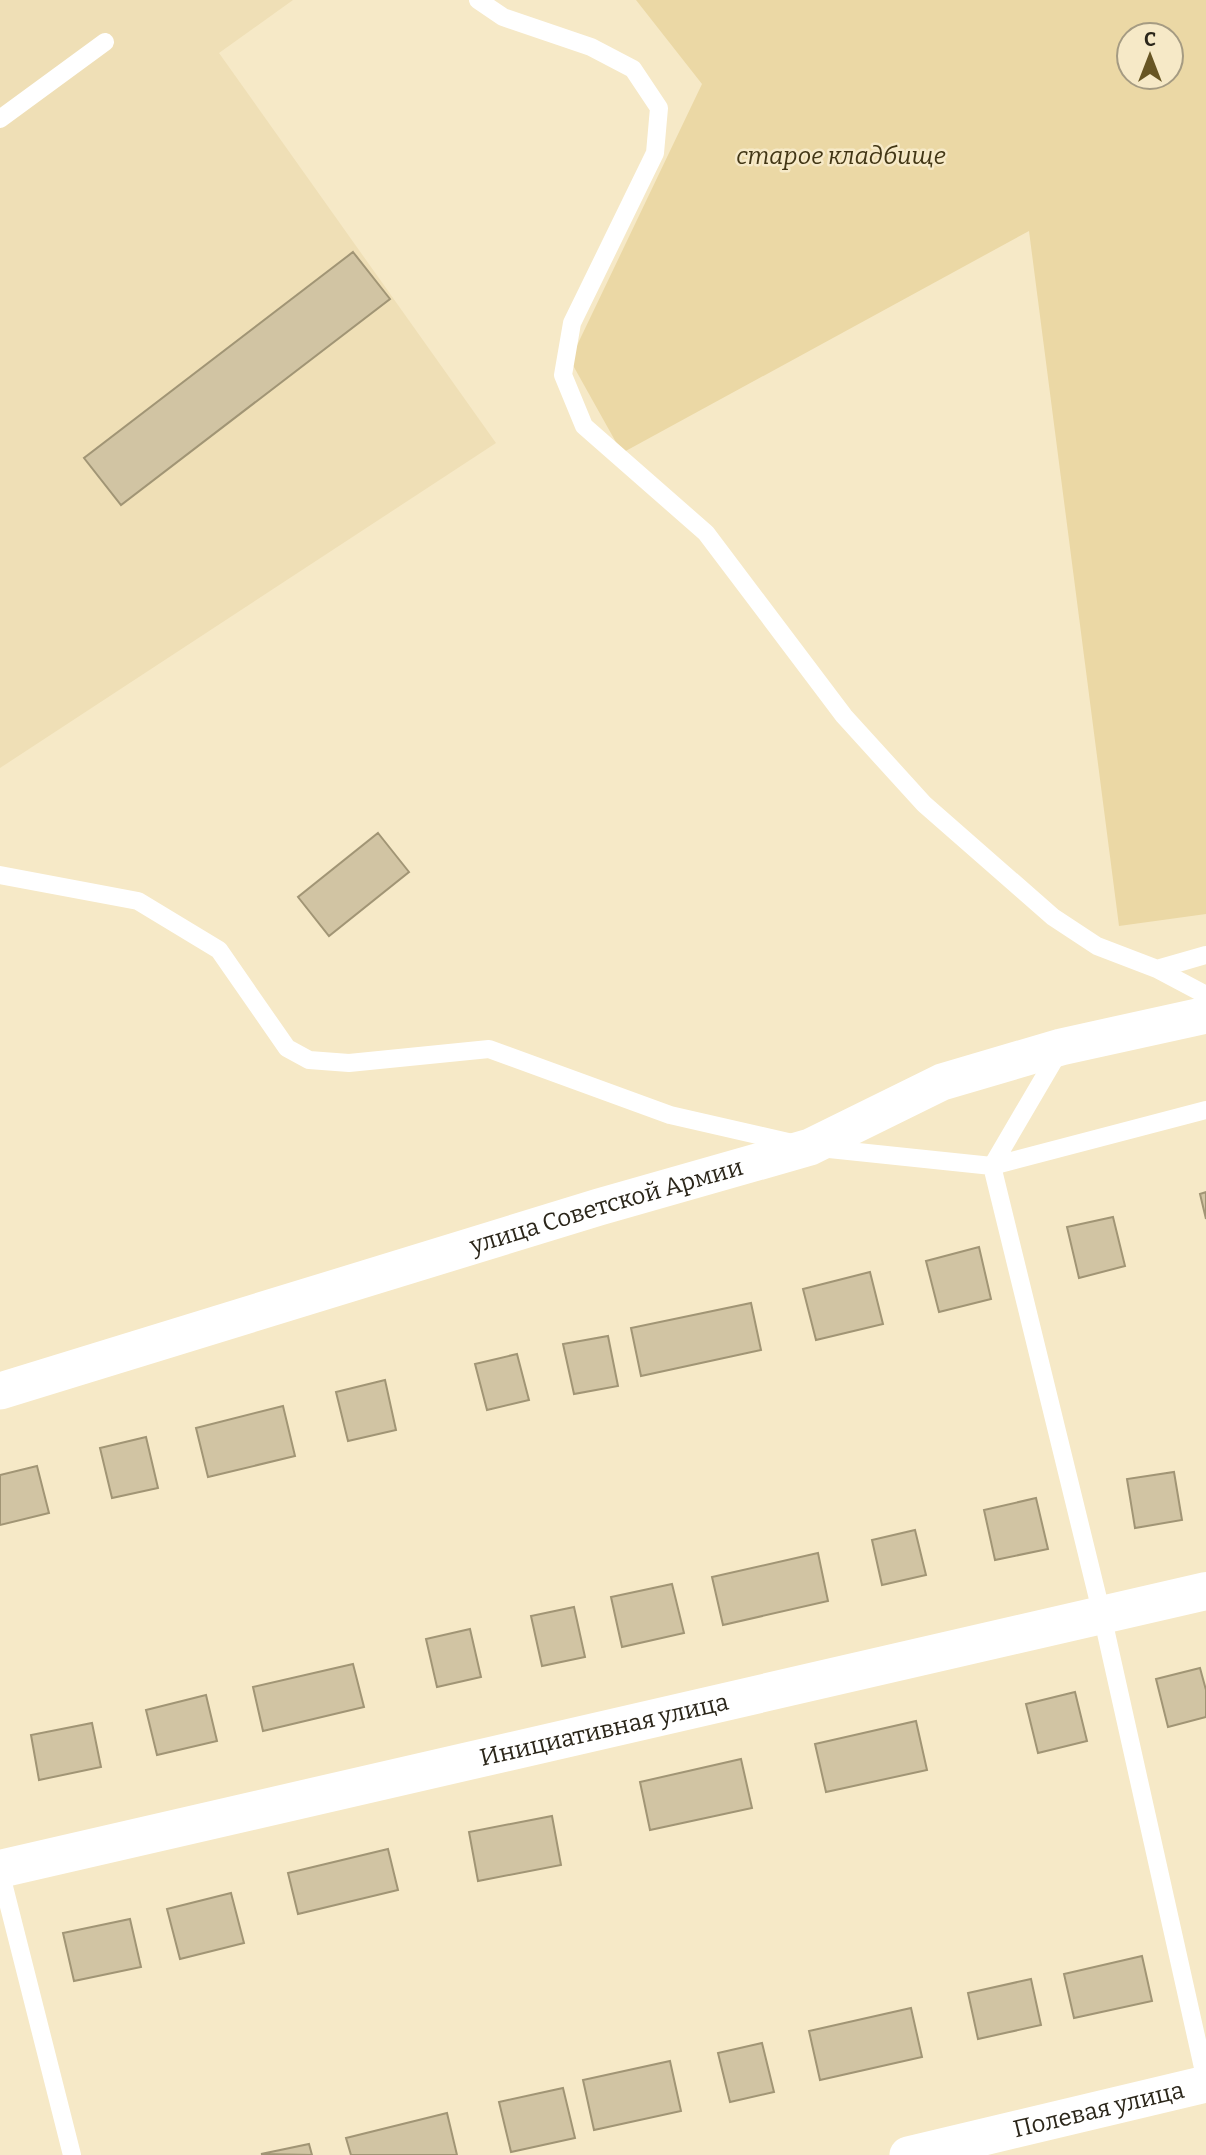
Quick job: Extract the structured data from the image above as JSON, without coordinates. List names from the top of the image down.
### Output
{
  "streets": {
    "street": ["улица Советской Армии", "Инициативная улица", "Полевая улица"]
  },
  "parks": ["старое кладбище"],
  "north": "top"
}
